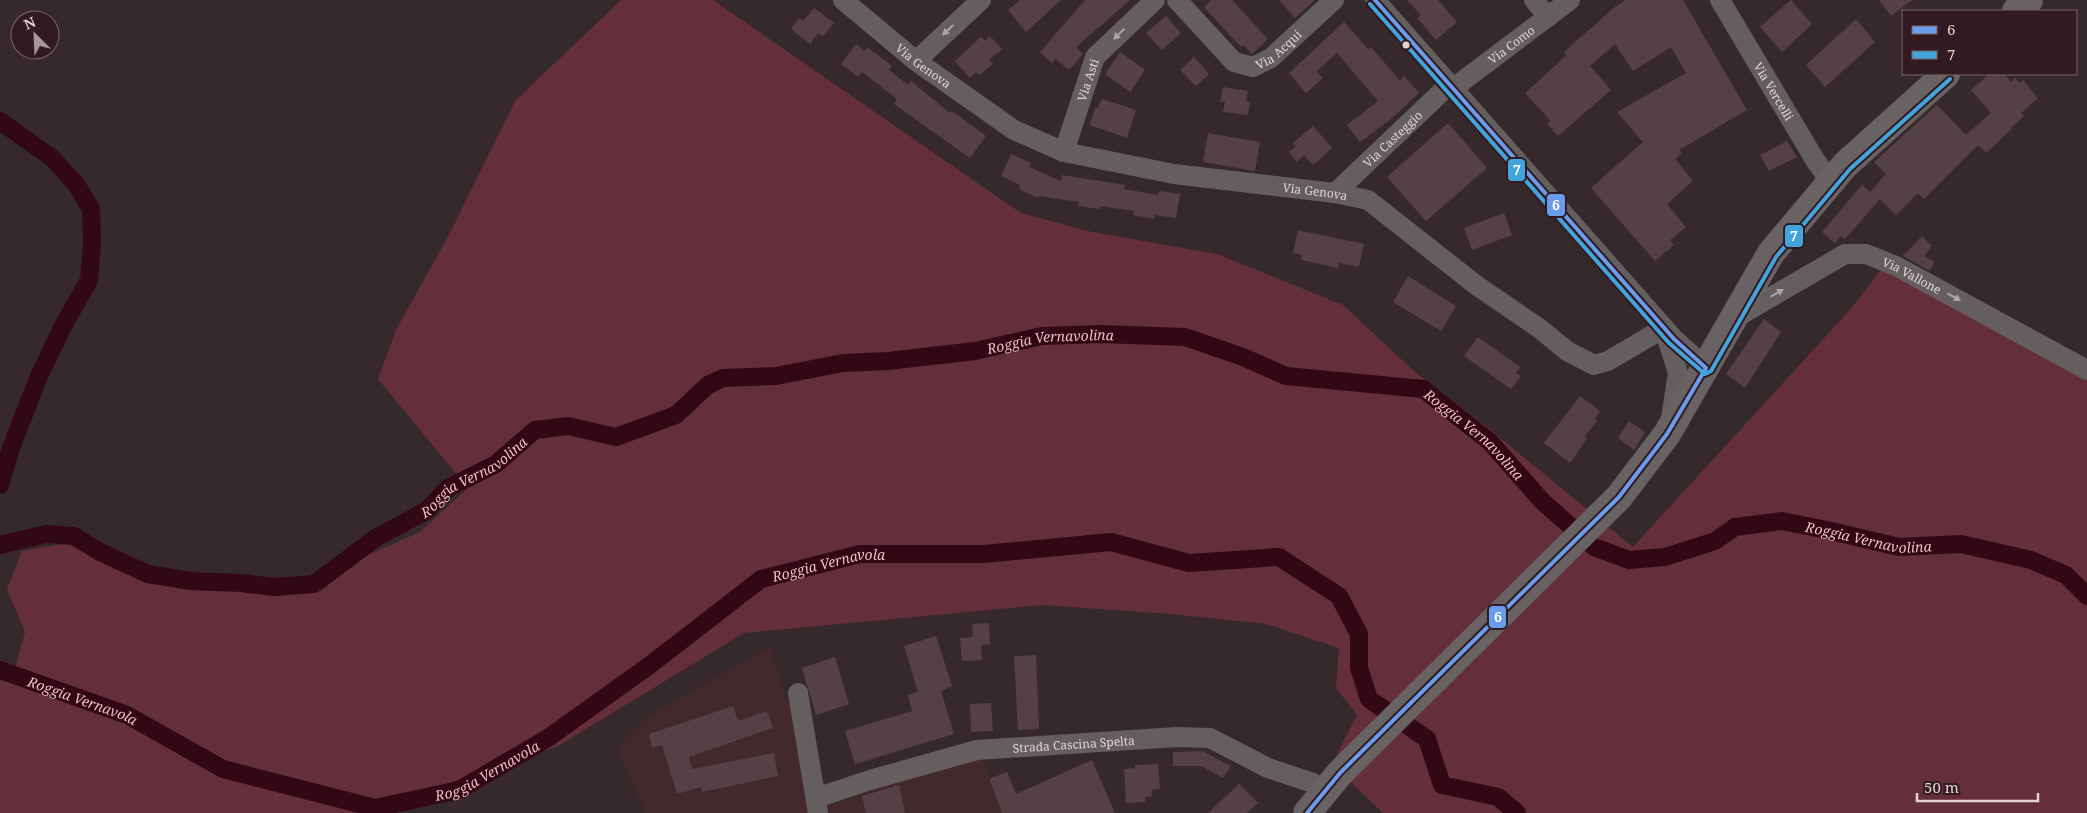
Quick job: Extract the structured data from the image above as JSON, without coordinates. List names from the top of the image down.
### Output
{
  "streets": {
    "street": [
      "Via Como",
      "Via Acqui",
      "Via Genova",
      "Via Asti",
      "Via Vercelli",
      "Via Casteggio",
      "Via Vallone",
      "Strada Cascina Spelta"
    ]
  },
  "crossings": [
    ["Via Como", "Via Casteggio"],
    ["Via Genova", "Via Asti"],
    ["Via Genova", "Via Casteggio"]
  ],
  "one_way": ["Via Vallone"],
  "water": ["Roggia Vernavolina", "Roggia Vernavola"],
  "lines": ["transit line 6", "transit line 7"],
  "legend": ["6", "7"],
  "scale_bar": "50 m",
  "north": "top left"
}
